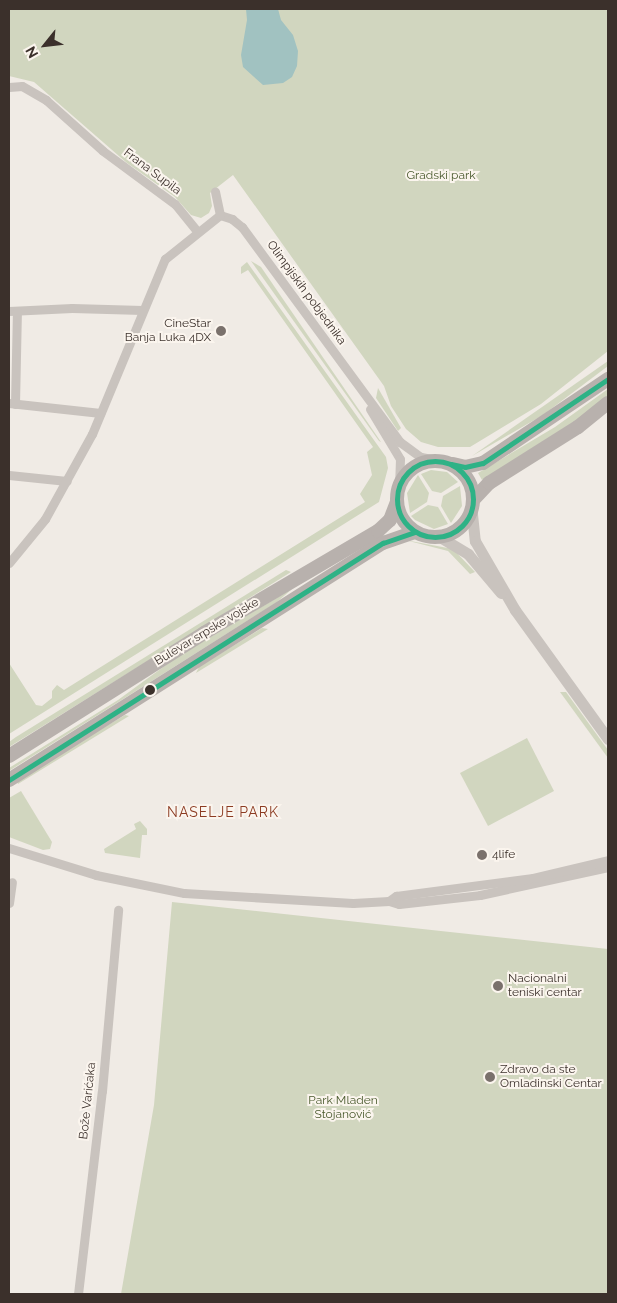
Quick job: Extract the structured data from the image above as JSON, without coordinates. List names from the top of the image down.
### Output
{
  "streets": {
    "main road": ["Bulevar srpske vojske"],
    "street": ["Frana Supila", "Olimpijskih pobjednika", "Bože Varićaka"]
  },
  "crossings": [
    ["Olimpijskih pobjednika", "Bulevar srpske vojske"]
  ],
  "districts": ["NASELJE PARK"],
  "parks": ["Gradski park", "Park Mladen Stojanović"],
  "places": [
    "CineStar Banja Luka 4DX",
    "4life",
    "Nacionalni teniski centar",
    "Zdravo da ste Omladinski Centar"
  ],
  "north": "bottom left"
}
